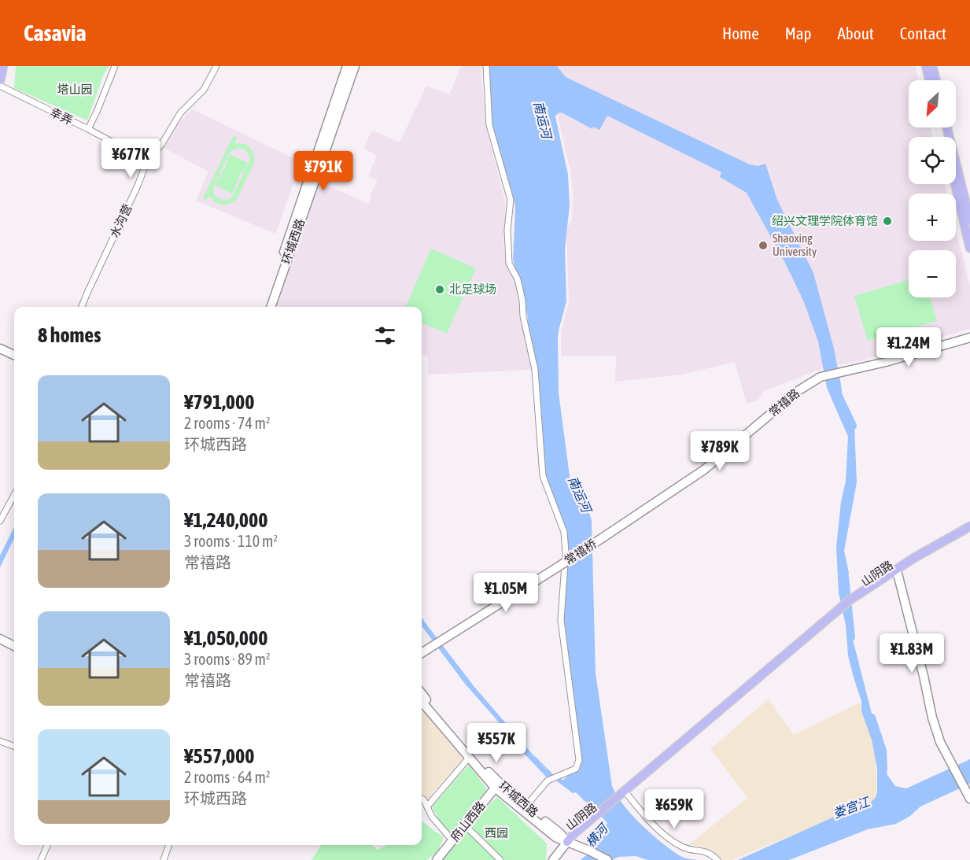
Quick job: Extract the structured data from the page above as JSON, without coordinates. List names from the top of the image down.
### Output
{
  "streets": {
    "main road": [
      "环城西路",
      "常禧路",
      "常禧桥",
      "山阴路",
      "府山西路"
    ],
    "street": ["幸弄", "水沟营"]
  },
  "crossings": [
    ["幸弄", "水沟营"],
    ["环城西路", "山阴路"],
    ["环城西路", "府山西路"],
    ["常禧路", "常禧桥"]
  ],
  "water": ["南运河", "娄宫江", "横河"],
  "parks": ["塔山园", "西园"],
  "places": ["绍兴文理学院体育馆", "Shaoxing University", "北足球场"],
  "north": "bottom left",
  "page": {
    "header": "Casavia",
    "nav": [
      "Home",
      "Map",
      "About",
      "Contact"
    ],
    "map_buttons": ["+", "−"],
    "price": [
      "¥677K",
      "¥791K",
      "¥1.24M",
      "¥789K",
      "¥1.05M",
      "¥1.83M",
      "¥557K",
      "¥659K"
    ],
    "heading": "8 homes",
    "list": [
      {
        "name": "¥791,000",
        "note": "2 rooms · 74 m² · 环城西路"
      },
      {
        "name": "¥1,240,000",
        "note": "3 rooms · 110 m² · 常禧路"
      },
      {
        "name": "¥1,050,000",
        "note": "3 rooms · 89 m² · 常禧路"
      },
      {
        "name": "¥557,000",
        "note": "2 rooms · 64 m² · 环城西路"
      }
    ]
  }
}
